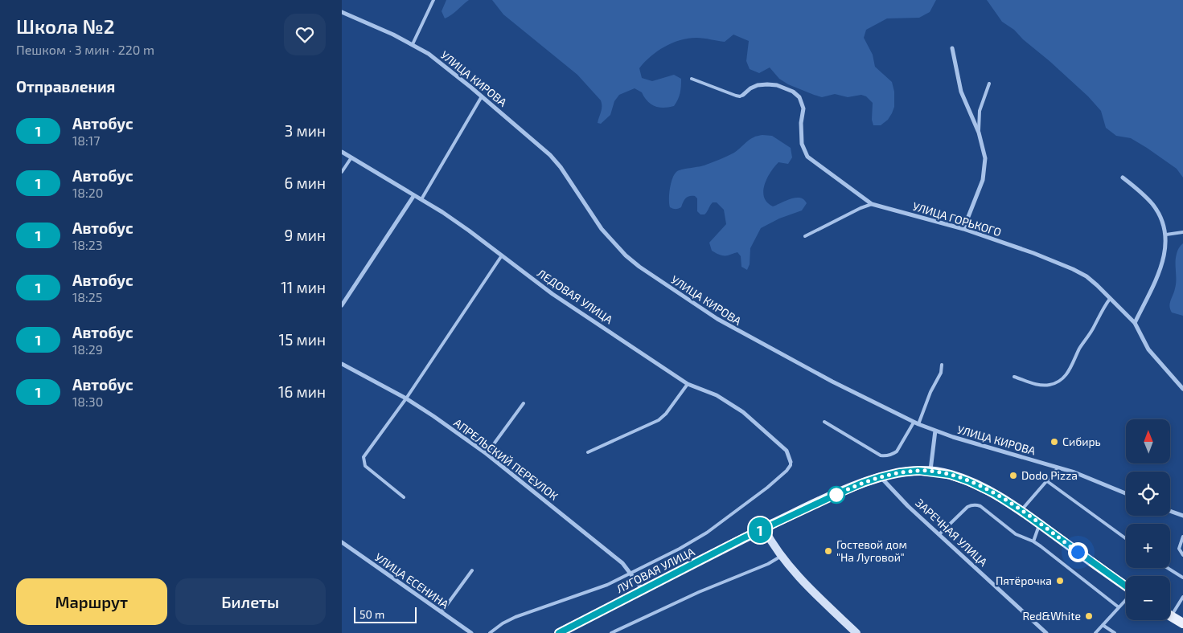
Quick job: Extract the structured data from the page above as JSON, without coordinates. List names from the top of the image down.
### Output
{
  "streets": {
    "main road": ["ЛУГОВАЯ УЛИЦА"],
    "street": [
      "УЛИЦА КИРОВА",
      "УЛИЦА ГОРЬКОГО",
      "ЛЕДОВАЯ УЛИЦА",
      "АПРЕЛЬСКИЙ ПЕРЕУЛОК",
      "ЗАРЕЧНАЯ УЛИЦА",
      "УЛИЦА ЕСЕНИНА"
    ]
  },
  "crossings": [
    ["АПРЕЛЬСКИЙ ПЕРЕУЛОК", "ЛУГОВАЯ УЛИЦА"],
    ["ЗАРЕЧНАЯ УЛИЦА", "ЛУГОВАЯ УЛИЦА"]
  ],
  "places": [
    "Сибирь",
    "Dodo Pizza",
    "Гостевой дом \"На Луговой\"",
    "Пятёрочка",
    "Red&White"
  ],
  "lines": ["bus line 1"],
  "scale_bar": "50 m",
  "north": "top",
  "page": {
    "heading": [
      ["Школа №2", "Пешком · 3 мин · 220 m"],
      "Отправления"
    ],
    "on_map": "1",
    "list": [
      {
        "mark": "1",
        "name": "Автобус",
        "note": "18:17",
        "value": "3 мин"
      },
      {
        "mark": "1",
        "name": "Автобус",
        "note": "18:20",
        "value": "6 мин"
      },
      {
        "mark": "1",
        "name": "Автобус",
        "note": "18:23",
        "value": "9 мин"
      },
      {
        "mark": "1",
        "name": "Автобус",
        "note": "18:25",
        "value": "11 мин"
      },
      {
        "mark": "1",
        "name": "Автобус",
        "note": "18:29",
        "value": "15 мин"
      },
      {
        "mark": "1",
        "name": "Автобус",
        "note": "18:30",
        "value": "16 мин"
      }
    ],
    "map_buttons": ["+", "−"],
    "buttons": ["Маршрут", "Билеты"],
    "scale": "50 m"
  }
}
